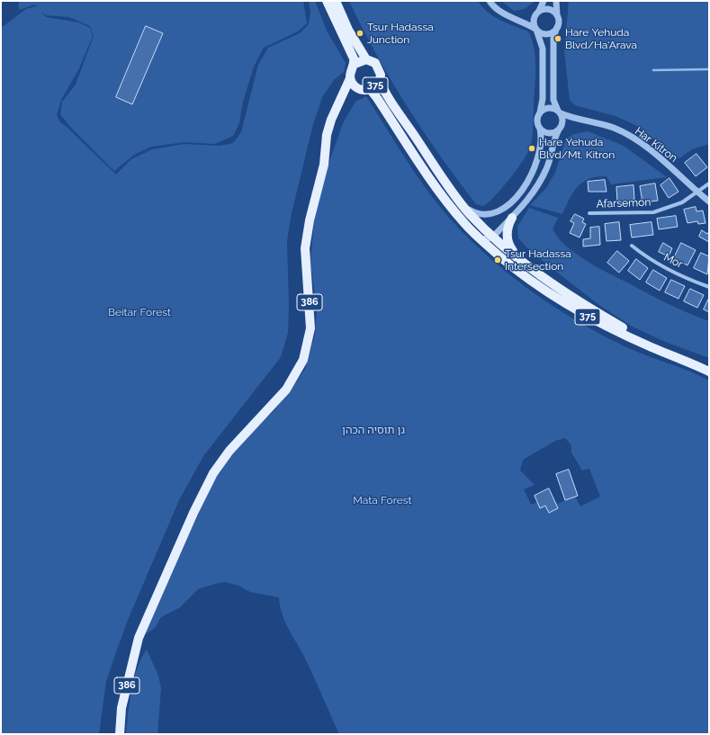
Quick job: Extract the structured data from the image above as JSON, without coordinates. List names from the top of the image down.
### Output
{
  "streets": {
    "main road": ["375", "386"],
    "street": ["Har Kitron", "Afarsemon", "Mor"]
  },
  "crossings": [
    ["375", "386"],
    ["Har Kitron", "Afarsemon"]
  ],
  "parks": ["Beitar Forest", "גן תוסיה הכהן", "Mata Forest"],
  "places": [
    "Tsur Hadassa Junction",
    "Hare Yehuda Blvd/Ha'Arava",
    "Hare Yehuda Blvd/Mt. Kitron",
    "Tsur Hadassa Intersection"
  ]
}
